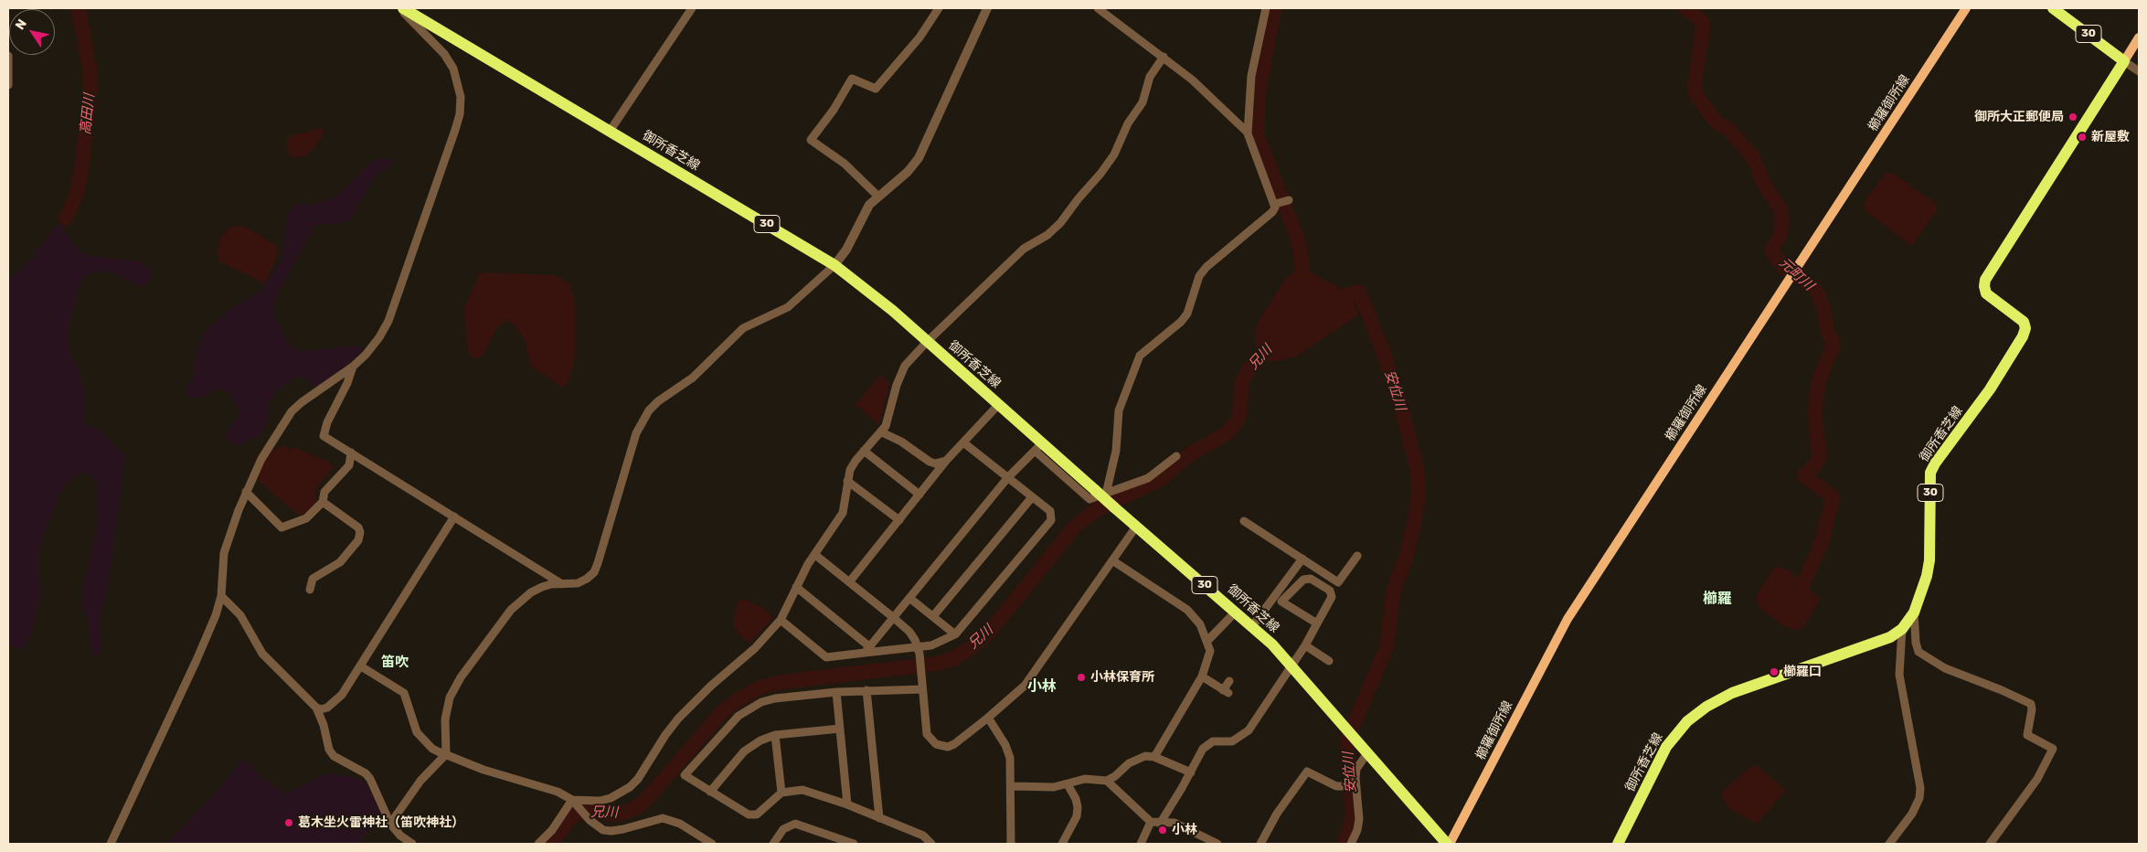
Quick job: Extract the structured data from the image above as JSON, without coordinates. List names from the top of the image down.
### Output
{
  "streets": {
    "main road": ["30", "櫛羅御所線", "御所香芝線"]
  },
  "crossings": [
    ["30", "御所香芝線"]
  ],
  "districts": ["櫛羅", "笛吹", "小林"],
  "water": [
    "高田川",
    "元町川",
    "兄川",
    "安位川"
  ],
  "places": [
    "御所大正郵便局",
    "新屋敷",
    "櫛羅口",
    "小林保育所",
    "葛木坐火雷神社（笛吹神社）",
    "小林"
  ],
  "north": "top left"
}
